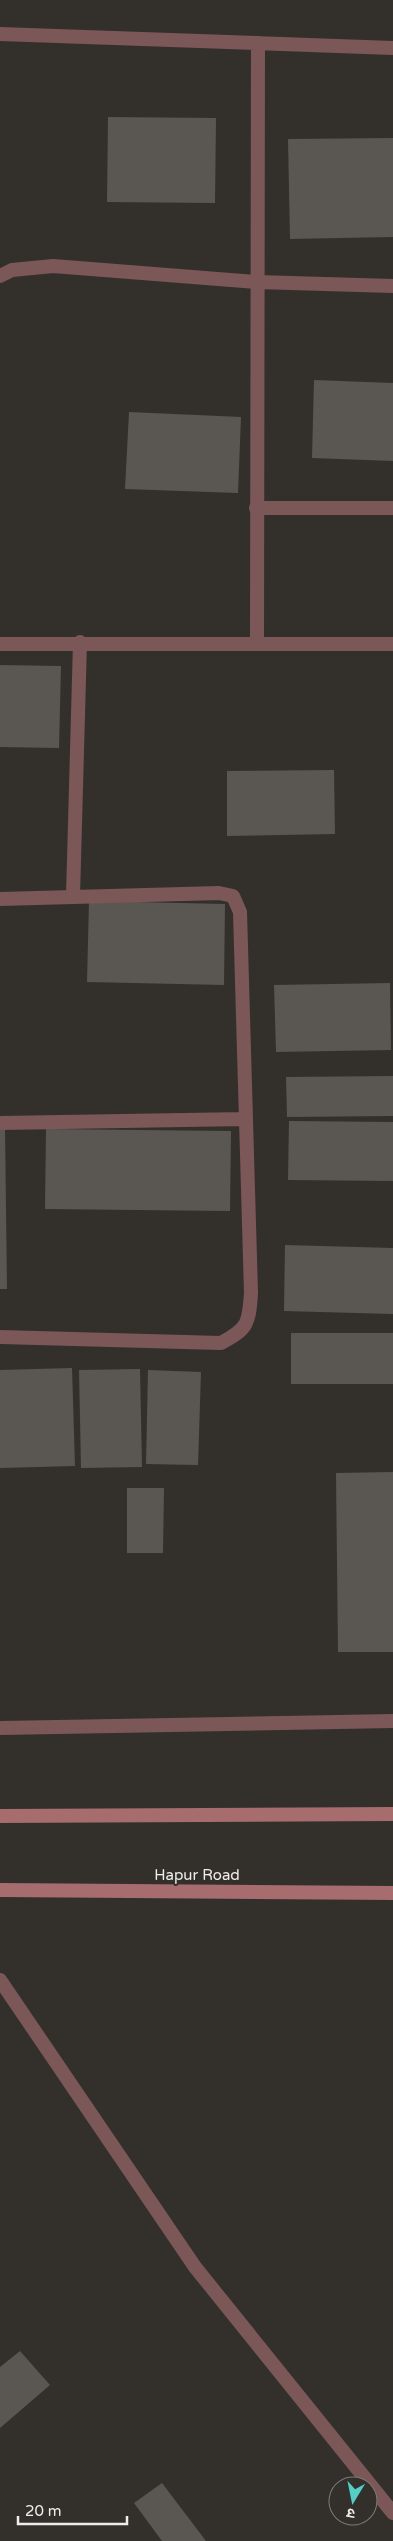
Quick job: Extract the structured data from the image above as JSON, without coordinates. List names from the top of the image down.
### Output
{
  "streets": {
    "main road": ["Hapur Road"]
  },
  "scale_bar": "20 m",
  "north": "bottom"
}
